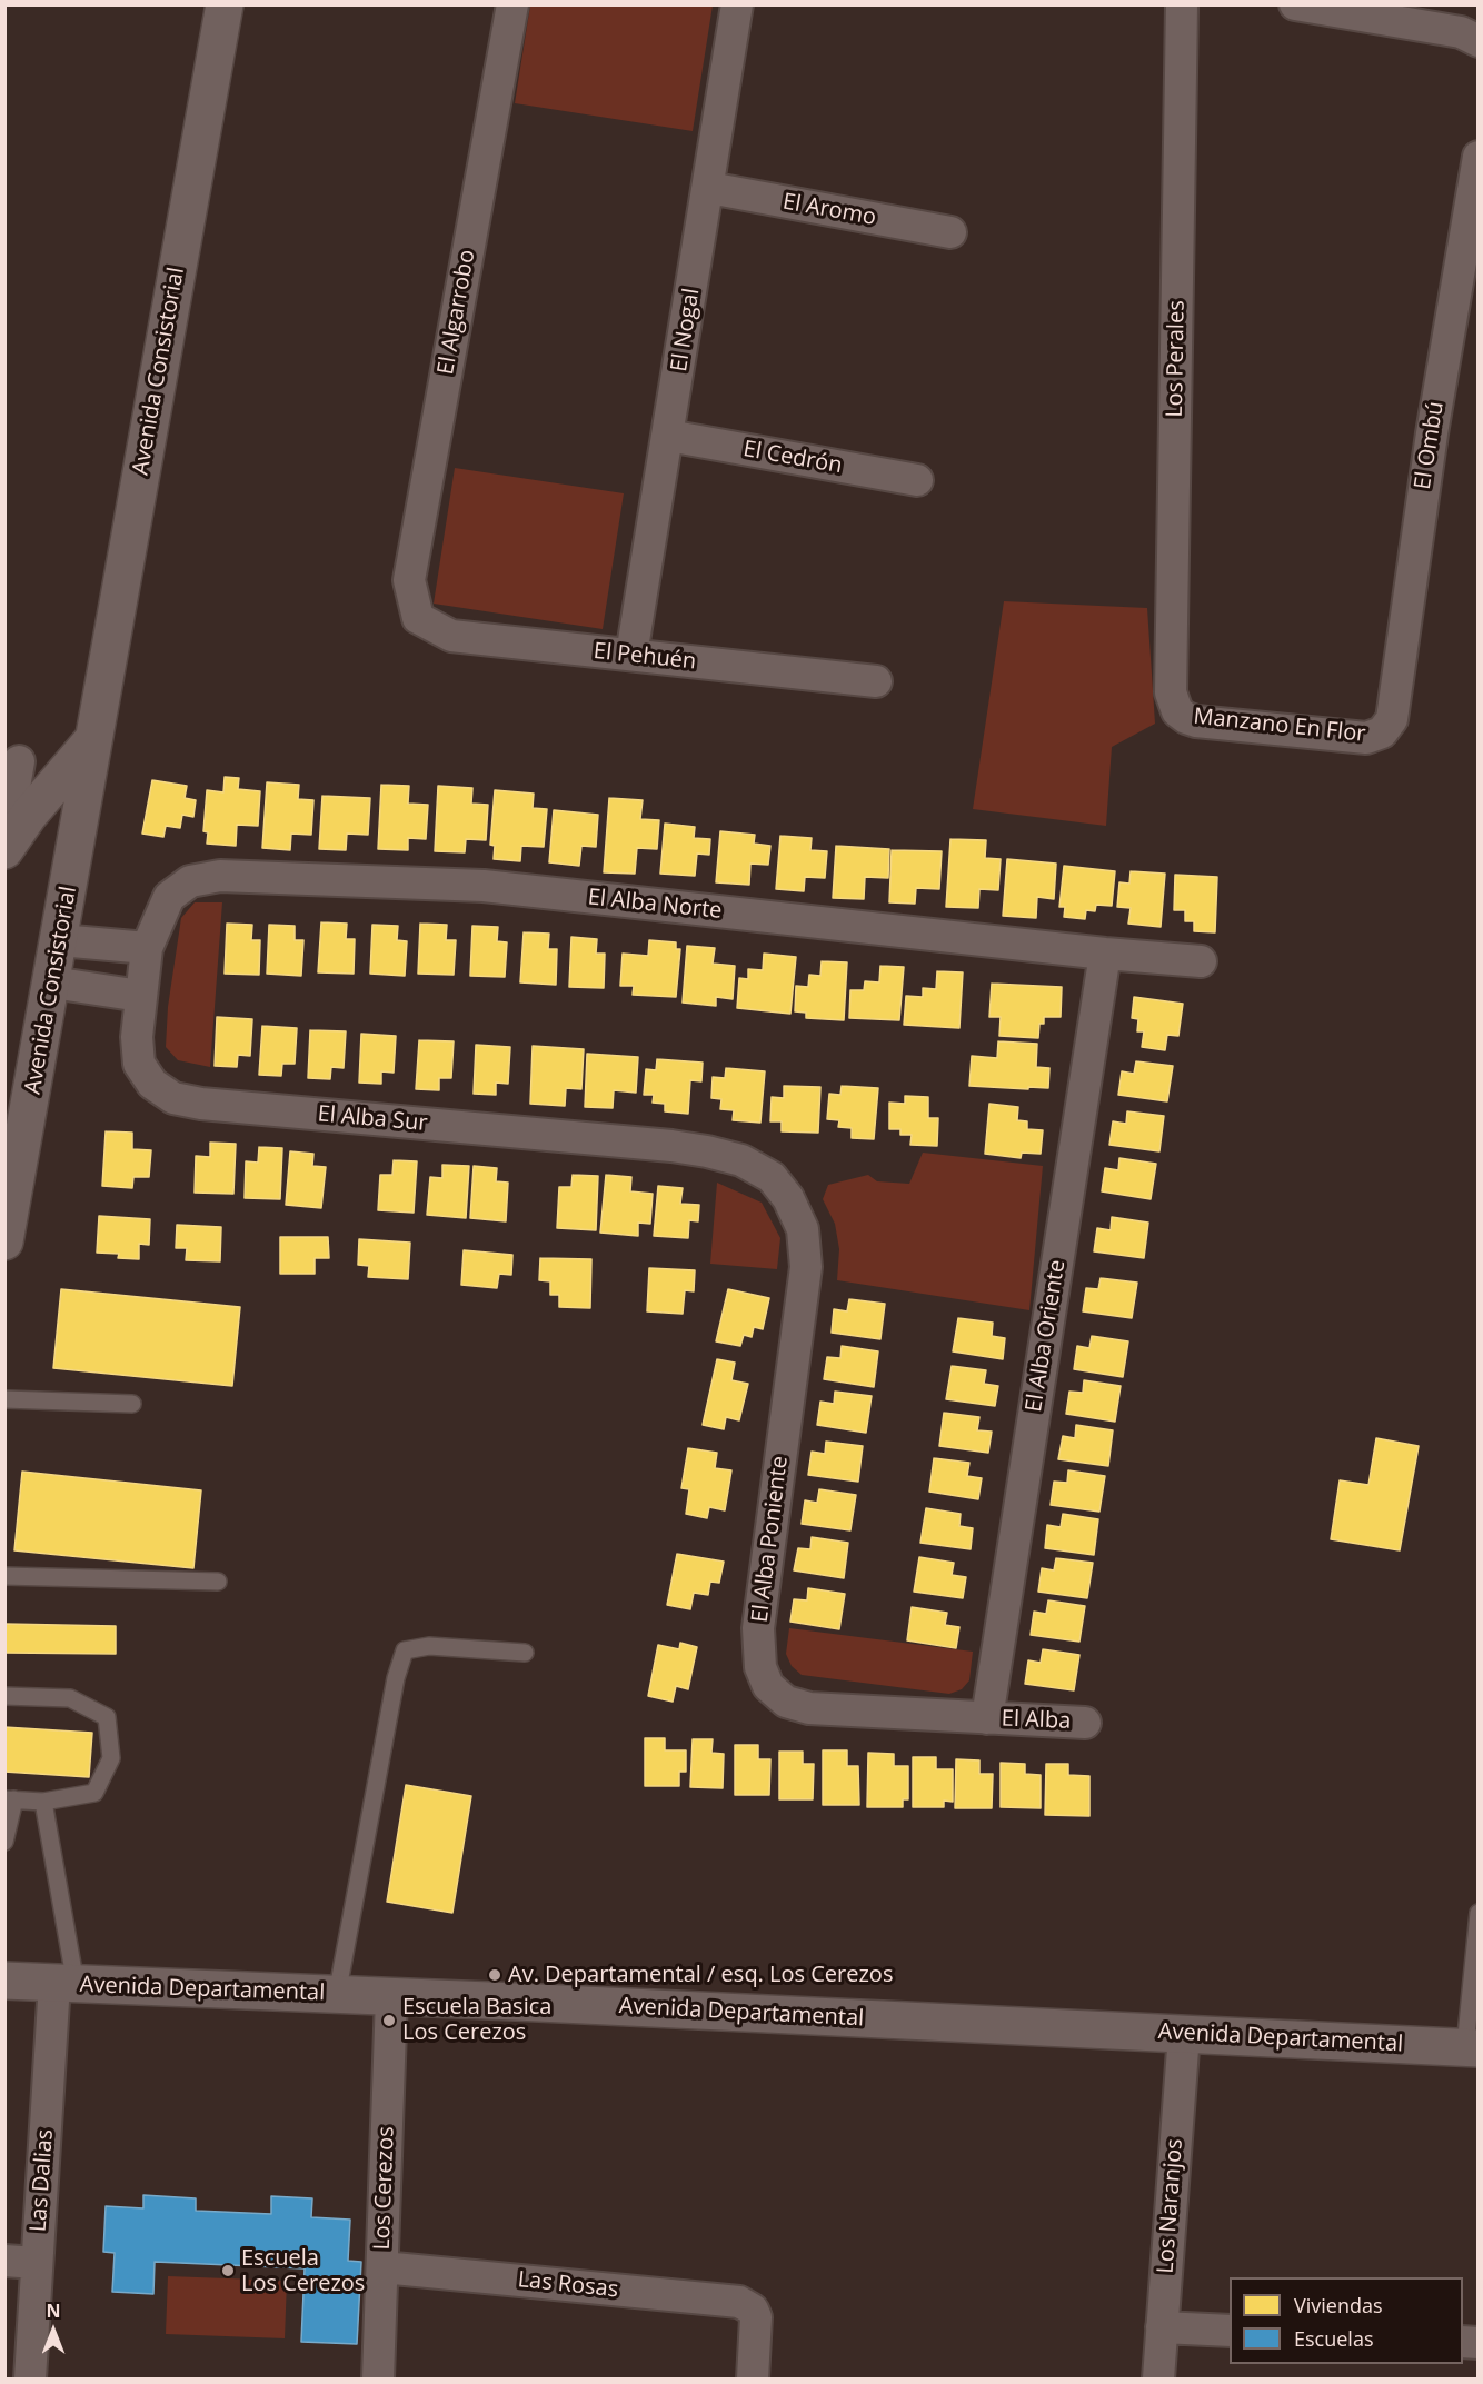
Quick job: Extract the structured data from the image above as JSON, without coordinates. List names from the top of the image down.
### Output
{
  "streets": {
    "street": [
      "El Aromo",
      "El Algarrobo",
      "El Nogal",
      "Los Perales",
      "Avenida Consistorial",
      "El Ombú",
      "El Cedrón",
      "El Pehuén",
      "Manzano En Flor",
      "El Alba Norte",
      "El Alba Sur",
      "El Alba Oriente",
      "El Alba Poniente",
      "El Alba",
      "Avenida Departamental",
      "Las Dalias",
      "Los Cerezos",
      "Los Naranjos",
      "Las Rosas"
    ]
  },
  "crossings": [
    ["El Aromo", "El Nogal"],
    ["El Algarrobo", "El Pehuén"],
    ["El Nogal", "El Cedrón"],
    ["El Nogal", "El Pehuén"],
    ["Los Perales", "Manzano En Flor"],
    ["El Ombú", "Manzano En Flor"],
    ["El Alba Norte", "El Alba Sur"],
    ["El Alba Norte", "El Alba Oriente"],
    ["El Alba Sur", "El Alba Poniente"],
    ["El Alba Oriente", "El Alba Poniente"],
    ["El Alba Oriente", "El Alba"],
    ["El Alba Poniente", "El Alba"],
    ["Avenida Departamental", "Las Dalias"],
    ["Avenida Departamental", "Los Cerezos"],
    ["Avenida Departamental", "Los Naranjos"],
    ["Los Cerezos", "Las Rosas"]
  ],
  "places": ["Av. Departamental / esq. Los Cerezos", "Escuela Basica Los Cerezos", "Escuela Los Cerezos"],
  "legend": ["Viviendas", "Escuelas"],
  "north": "top"
}
